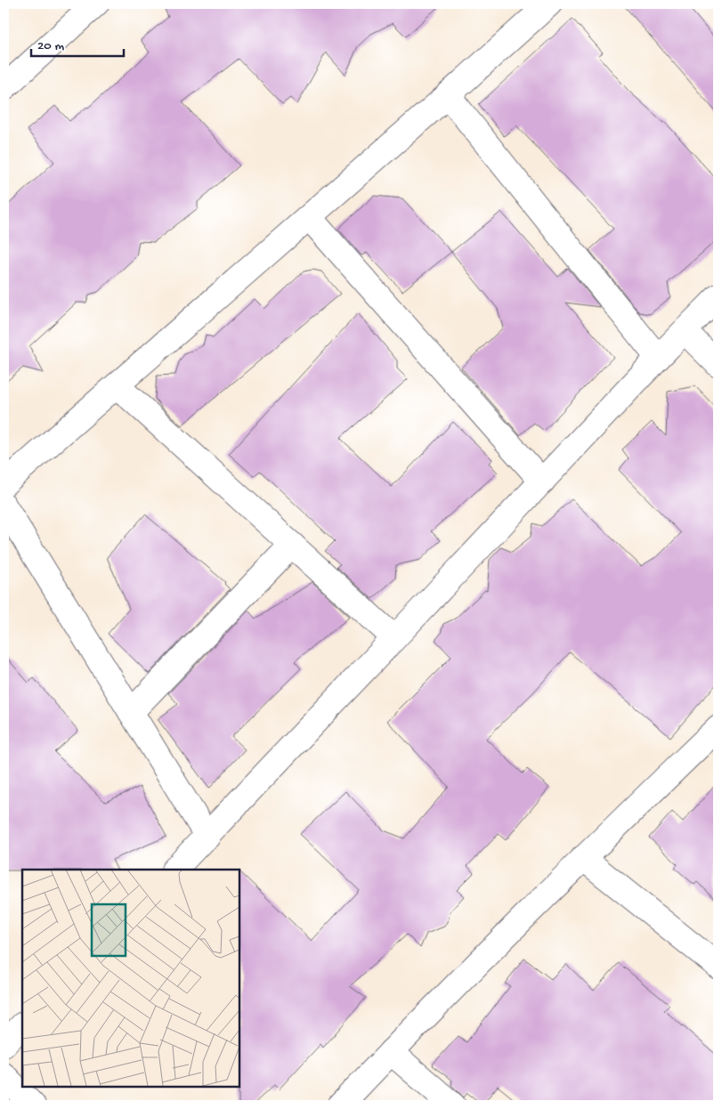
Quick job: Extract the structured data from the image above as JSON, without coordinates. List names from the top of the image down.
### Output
{
  "scale_bar": "20 m"
}
